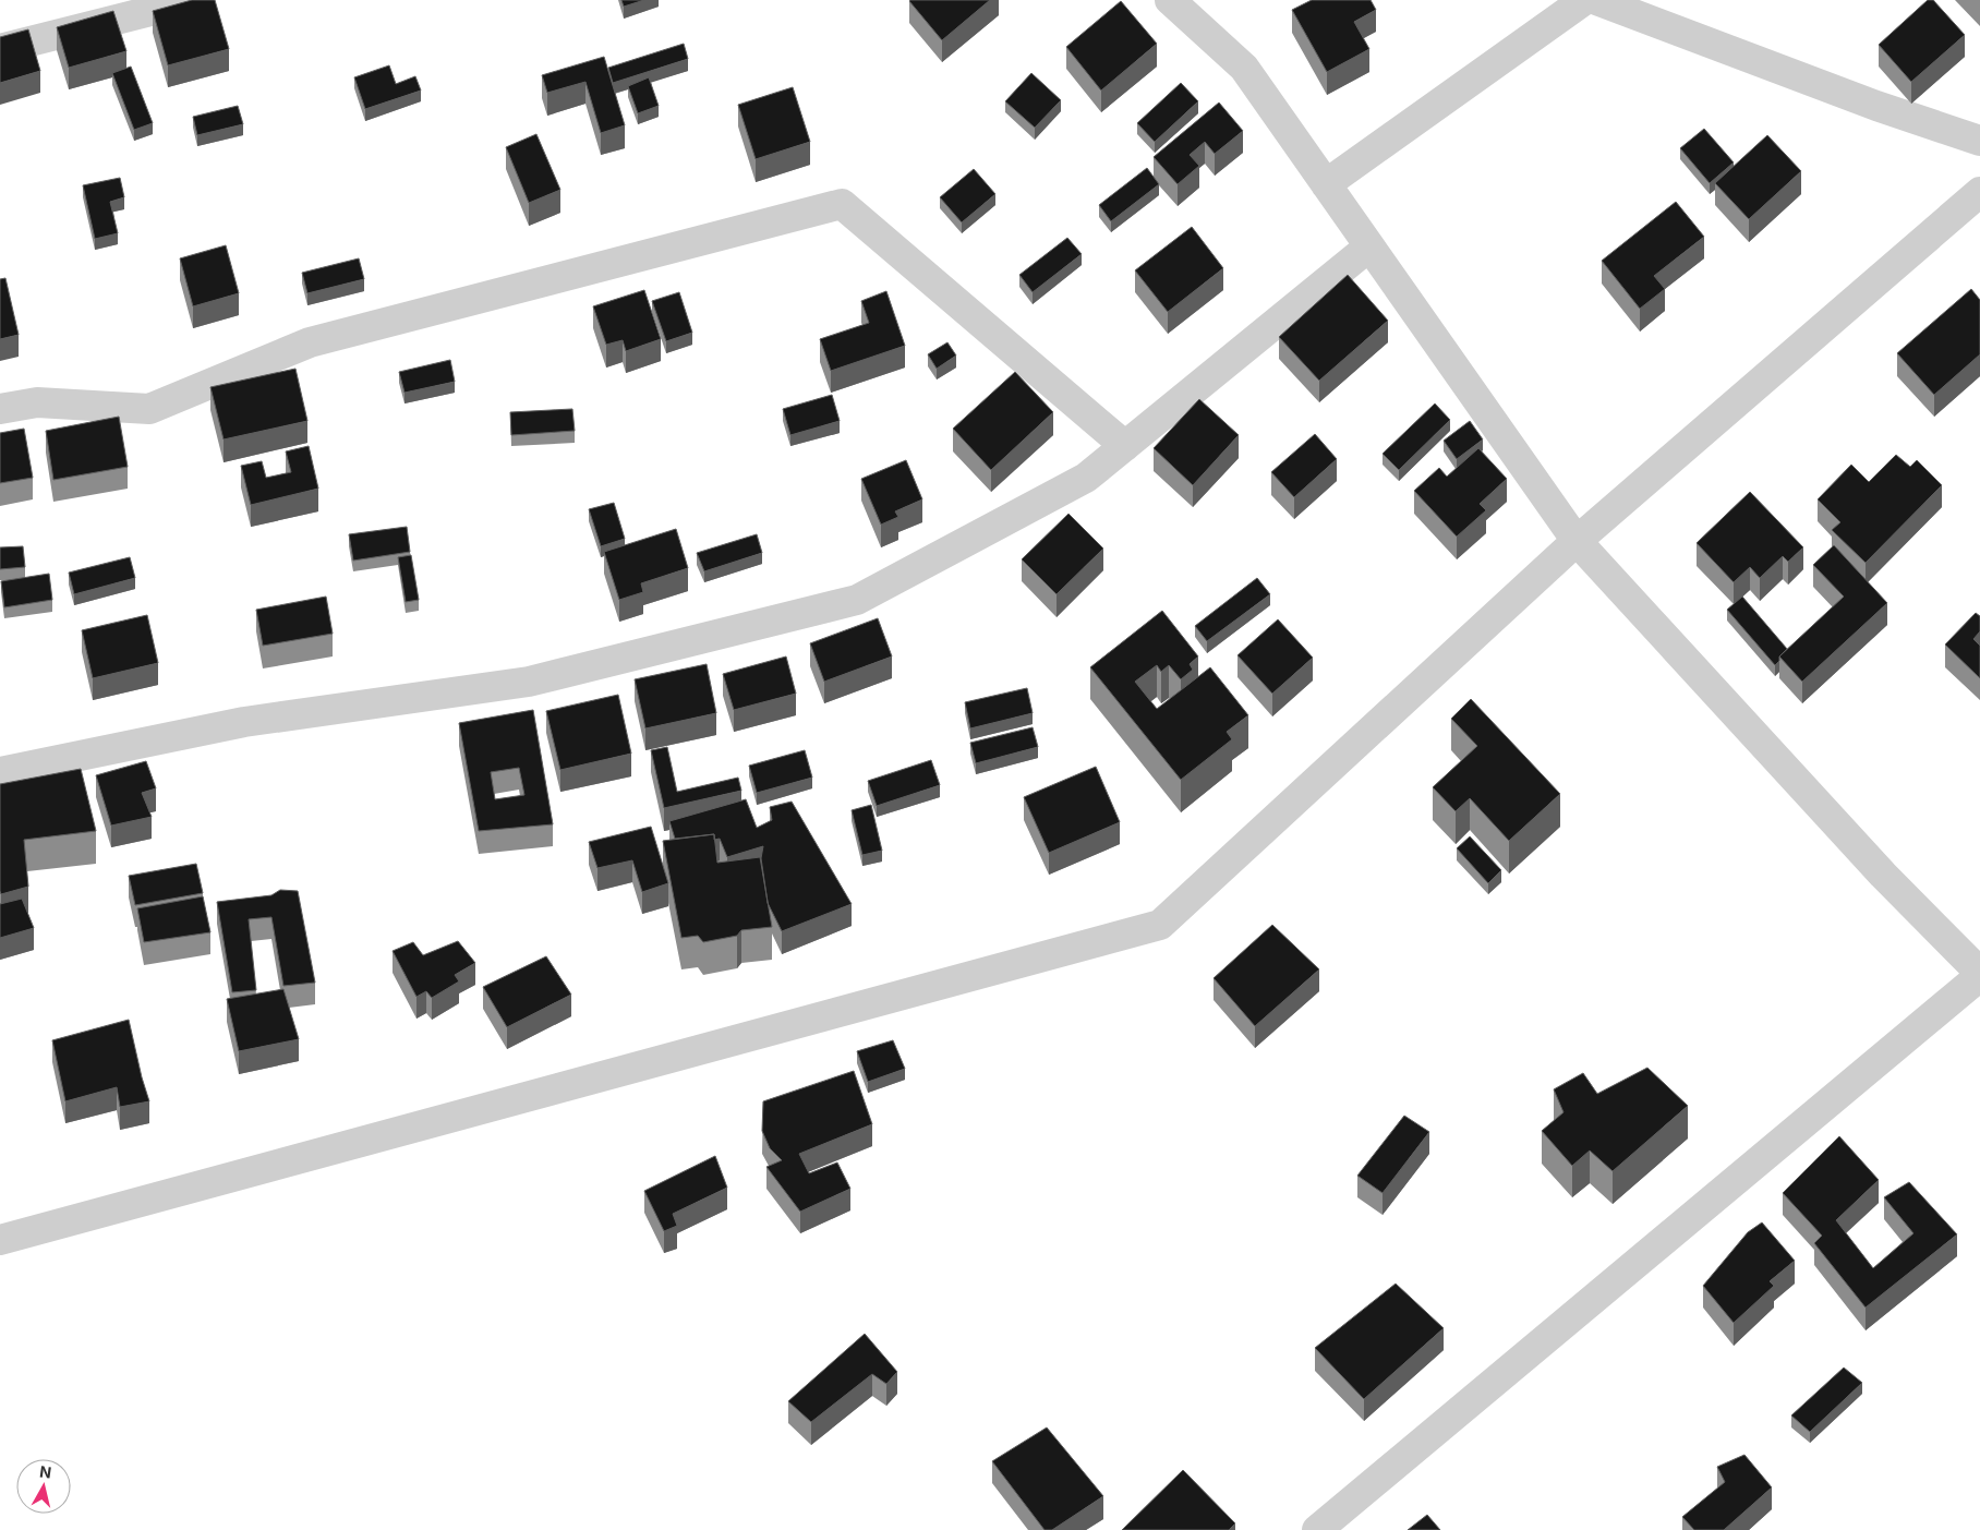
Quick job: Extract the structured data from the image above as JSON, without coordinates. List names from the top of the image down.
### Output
{
  "north": "top"
}
